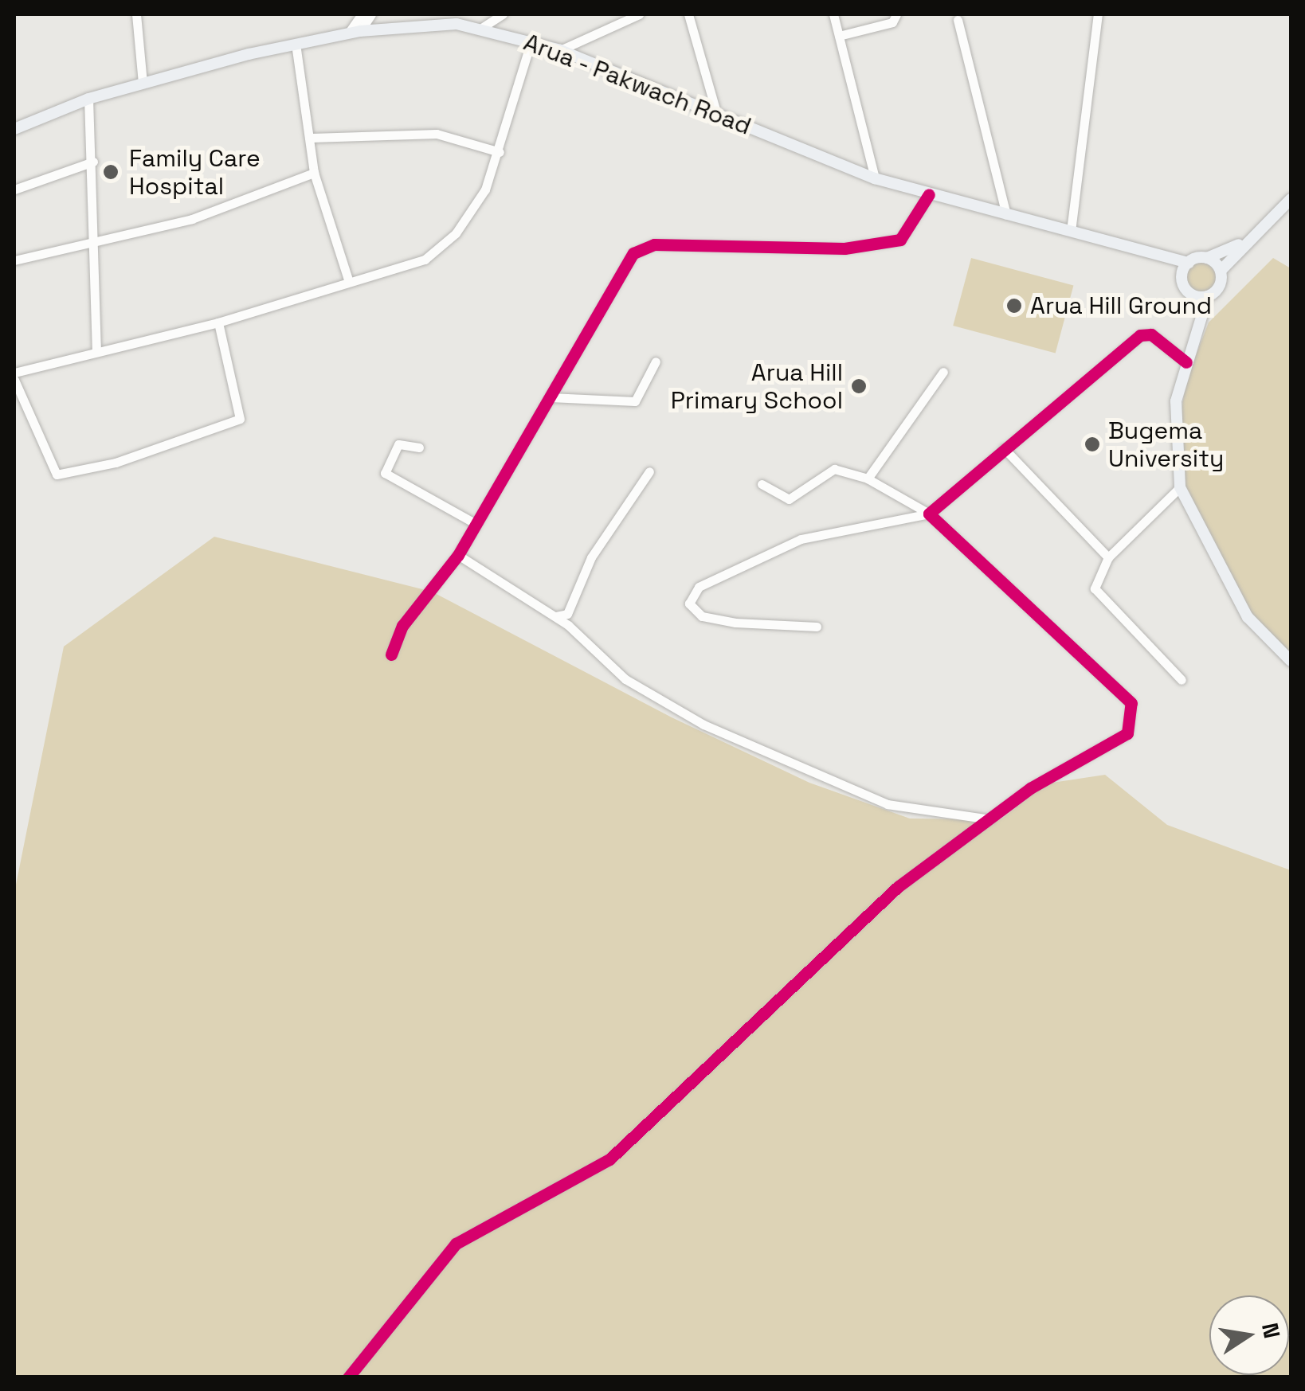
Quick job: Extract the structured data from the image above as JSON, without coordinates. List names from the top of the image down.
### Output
{
  "streets": {
    "main road": ["Arua - Pakwach Road"]
  },
  "places": [
    "Family Care Hospital",
    "Arua Hill Ground",
    "Arua Hill Primary School",
    "Bugema University"
  ],
  "north": "right"
}
